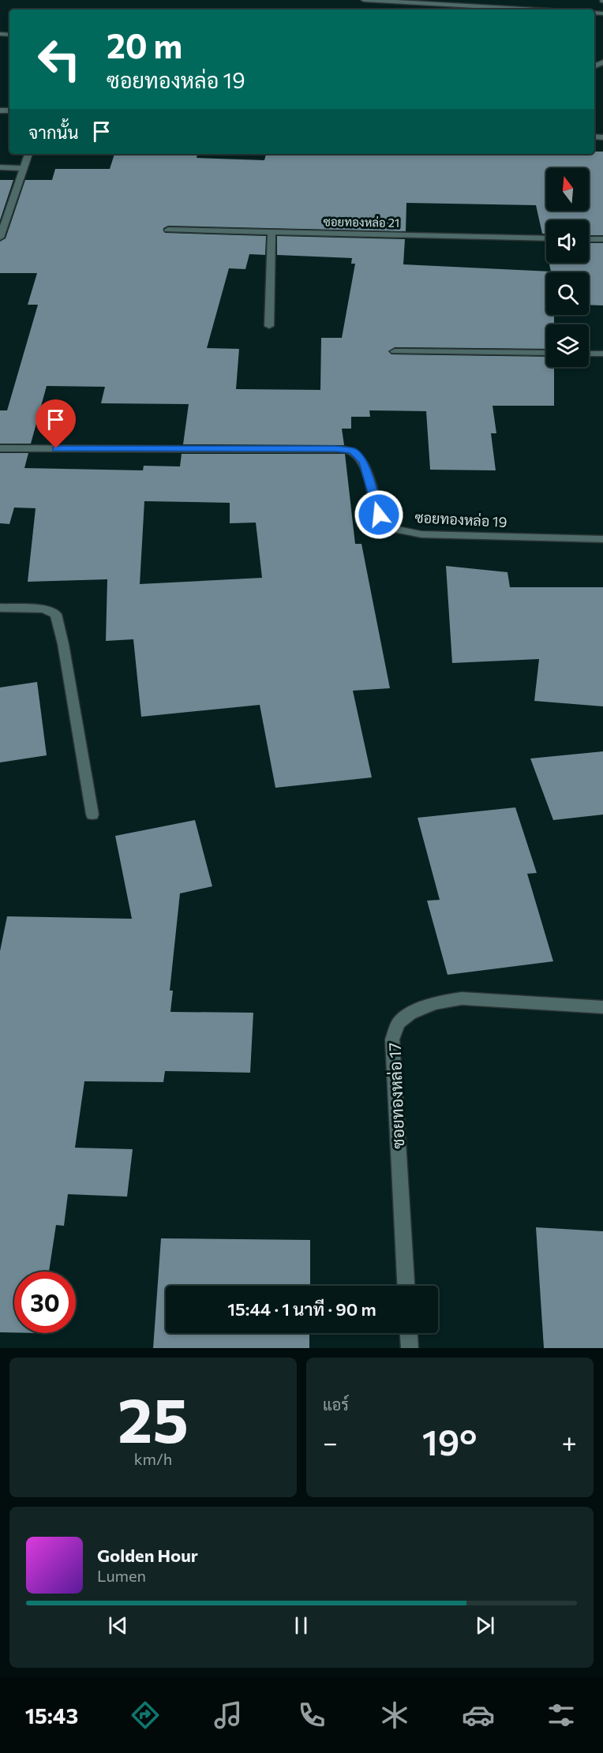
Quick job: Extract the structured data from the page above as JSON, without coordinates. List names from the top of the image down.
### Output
{
  "streets": {
    "street": ["ซอยทองหล่อ 21", "ซอยทองหล่อ 19", "ซอยทองหล่อ 17"]
  },
  "north": "top",
  "page": {
    "turn": ["20 m", "ซอยทองหล่อ 19"],
    "then": "จากนั้น",
    "limit": "30",
    "trip": "15:44 · 1 นาที · 90 m",
    "tile": [
      ["25", "km/h"],
      "แอร์"
    ],
    "heat": ["−", "19°", "+"],
    "song": ["Golden Hour", "Lumen"],
    "tabs": "15:43"
  }
}
